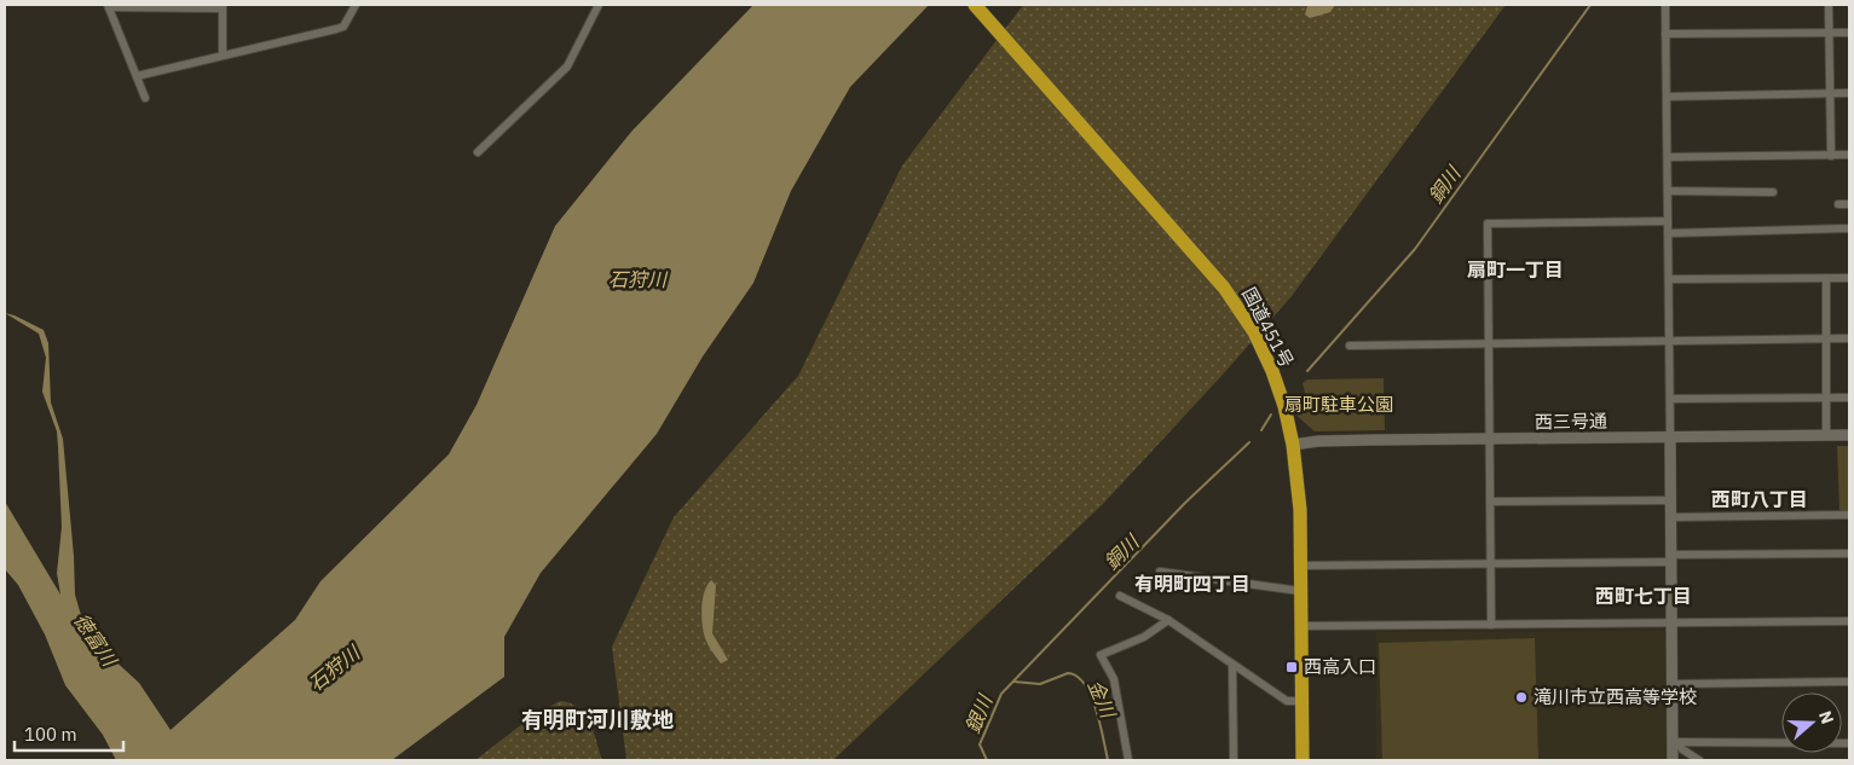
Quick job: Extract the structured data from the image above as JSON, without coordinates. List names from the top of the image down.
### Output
{
  "streets": {
    "highway": ["国道451号"],
    "street": ["西三号通"]
  },
  "crossings": [
    ["国道451号", "西三号通"]
  ],
  "districts": [
    "扇町一丁目",
    "西町八丁目",
    "有明町四丁目",
    "西町七丁目",
    "有明町河川敷地"
  ],
  "water": [
    "銅川",
    "石狩川",
    "徳富川",
    "金川",
    "銀川"
  ],
  "parks": ["扇町駐車公園"],
  "places": {
    "transit": ["西高入口"],
    "other": ["滝川市立西高等学校"]
  },
  "scale_bar": "100 m",
  "north": "right"
}
